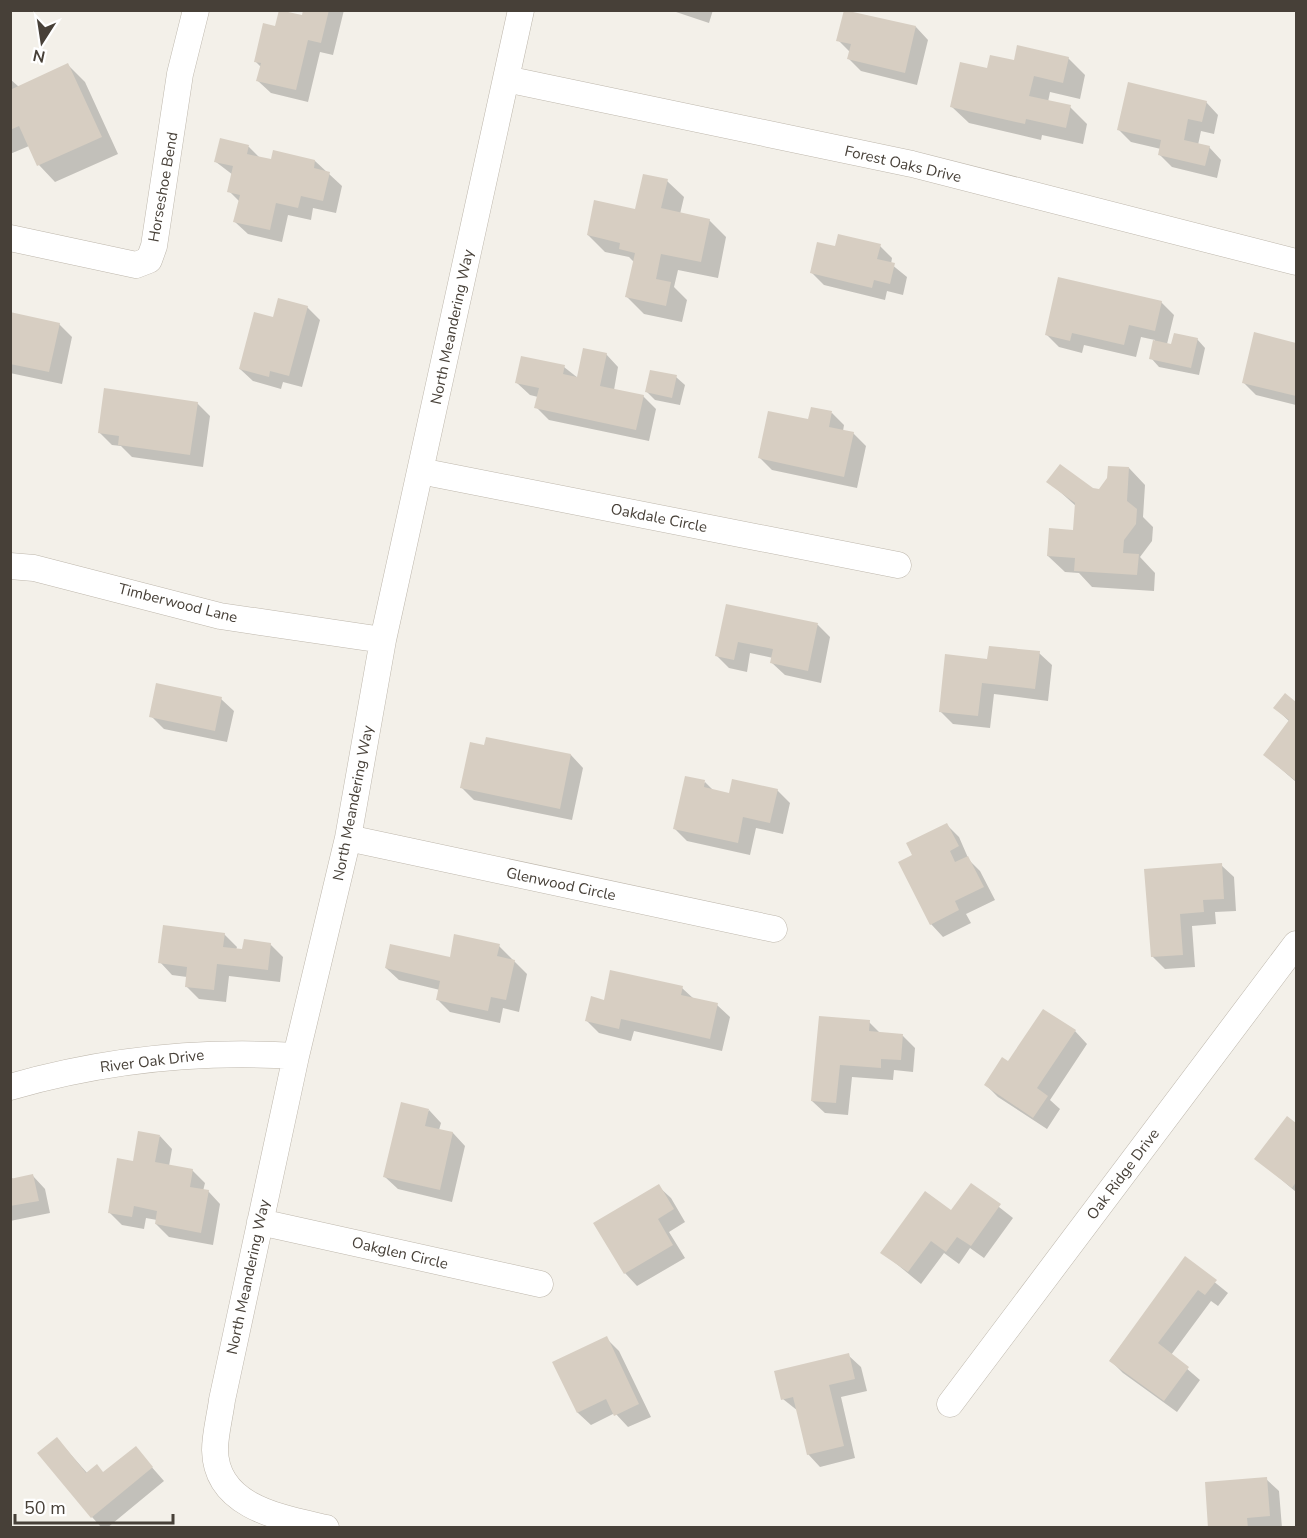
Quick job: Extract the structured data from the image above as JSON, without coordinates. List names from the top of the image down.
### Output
{
  "streets": {
    "street": [
      "Forest Oaks Drive",
      "Horseshoe Bend",
      "North Meandering Way",
      "Oakdale Circle",
      "Timberwood Lane",
      "Glenwood Circle",
      "River Oak Drive",
      "Oak Ridge Drive",
      "Oakglen Circle"
    ]
  },
  "crossings": [
    ["Forest Oaks Drive", "North Meandering Way"],
    ["North Meandering Way", "Oakdale Circle"],
    ["North Meandering Way", "Timberwood Lane"],
    ["North Meandering Way", "Glenwood Circle"],
    ["North Meandering Way", "River Oak Drive"],
    ["North Meandering Way", "Oakglen Circle"]
  ],
  "scale_bar": "50 m",
  "north": "bottom"
}
